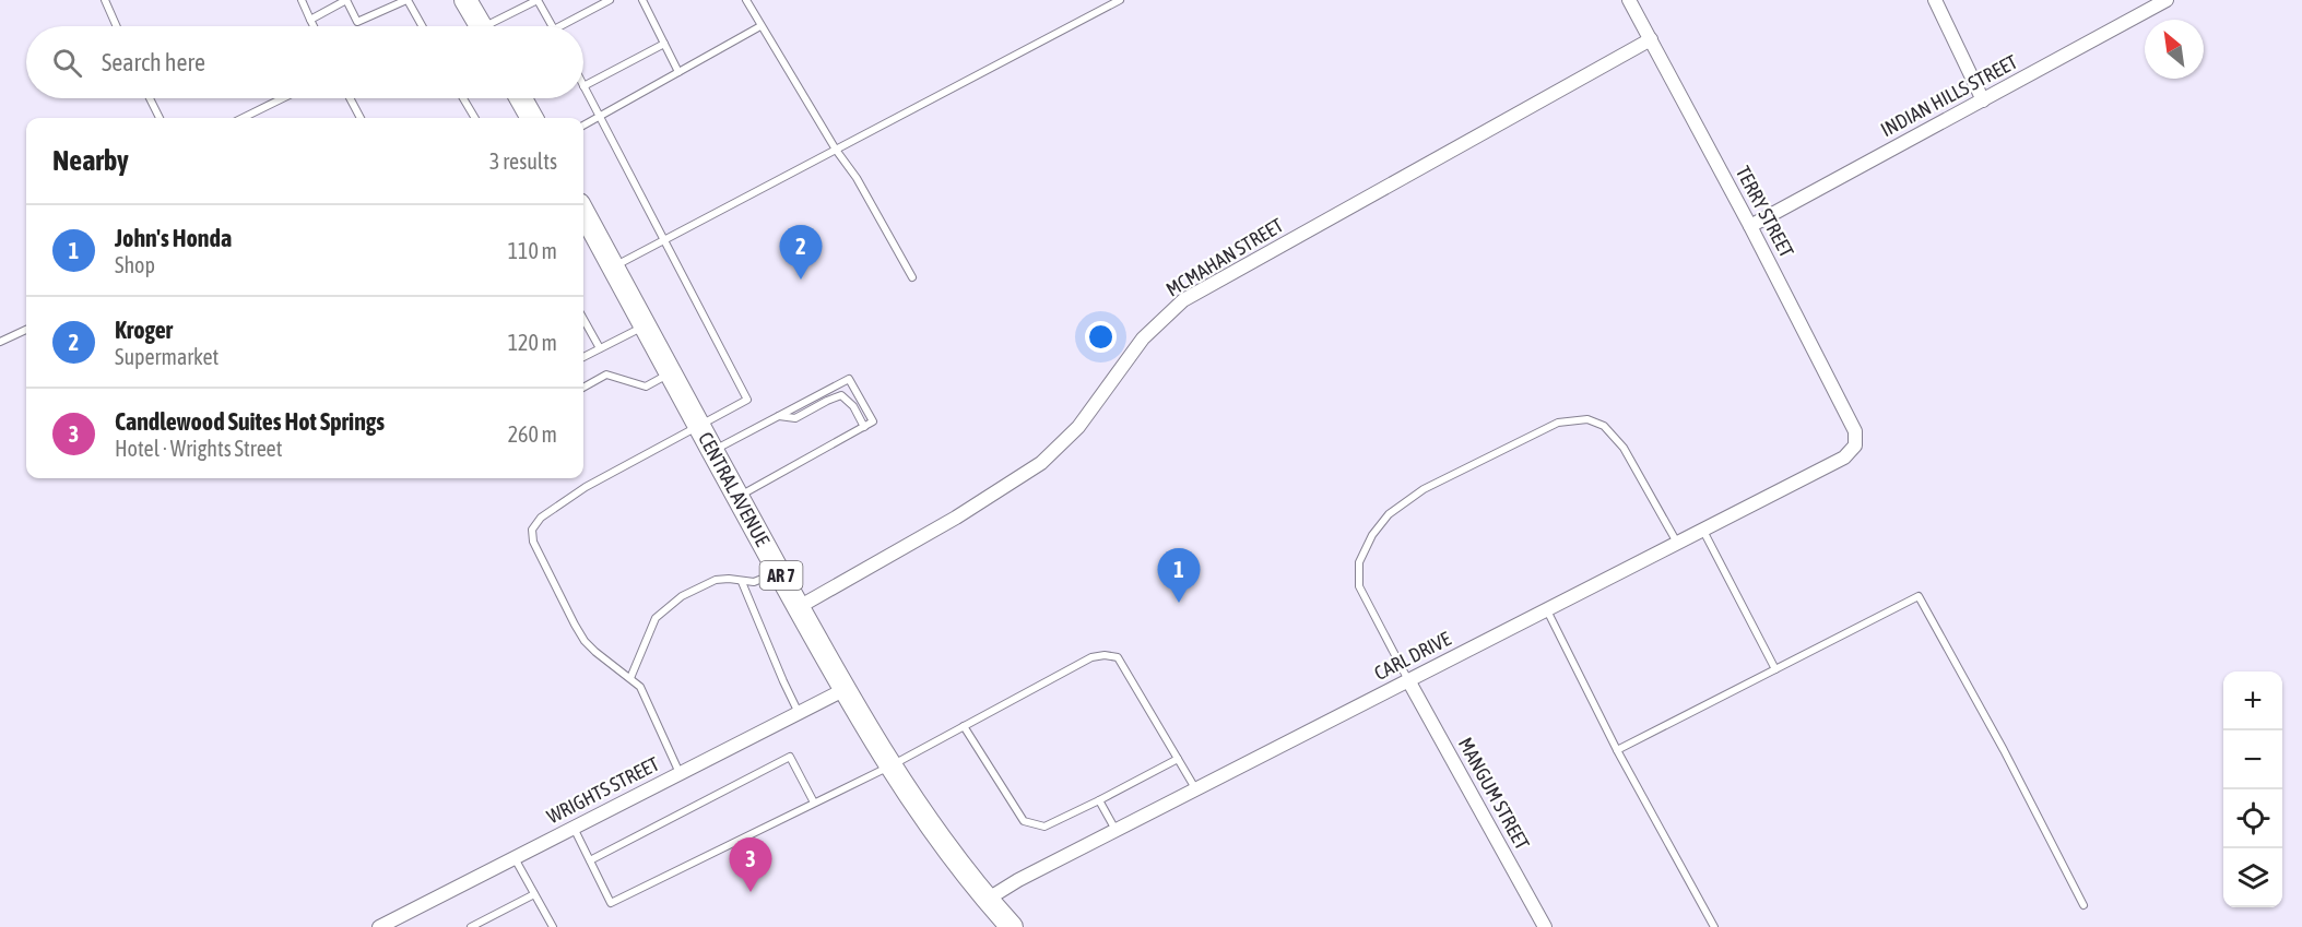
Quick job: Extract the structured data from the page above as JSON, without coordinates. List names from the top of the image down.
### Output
{
  "streets": {
    "main road": ["CENTRAL AVENUE", "AR 7"],
    "street": [
      "INDIAN HILLS STREET",
      "TERRY STREET",
      "MCMAHAN STREET",
      "CARL DRIVE",
      "WRIGHTS STREET",
      "MANGUM STREET"
    ]
  },
  "crossings": [
    ["INDIAN HILLS STREET", "TERRY STREET"],
    ["TERRY STREET", "MCMAHAN STREET"],
    ["TERRY STREET", "CARL DRIVE"],
    ["MCMAHAN STREET", "CENTRAL AVENUE"],
    ["CENTRAL AVENUE", "CARL DRIVE"],
    ["CENTRAL AVENUE", "WRIGHTS STREET"],
    ["CARL DRIVE", "MANGUM STREET"]
  ],
  "north": "top left",
  "page": {
    "search": "Search here",
    "heading": ["Nearby", "3 results"],
    "list": [
      {
        "mark": "1",
        "name": "John's Honda",
        "note": "Shop",
        "value": "110 m"
      },
      {
        "mark": "2",
        "name": "Kroger",
        "note": "Supermarket",
        "value": "120 m"
      },
      {
        "mark": "3",
        "name": "Candlewood Suites Hot Springs",
        "note": "Hotel · Wrights Street",
        "value": "260 m"
      }
    ],
    "pins": ["2", "1", "3"],
    "map_buttons": ["+", "−"]
  }
}
